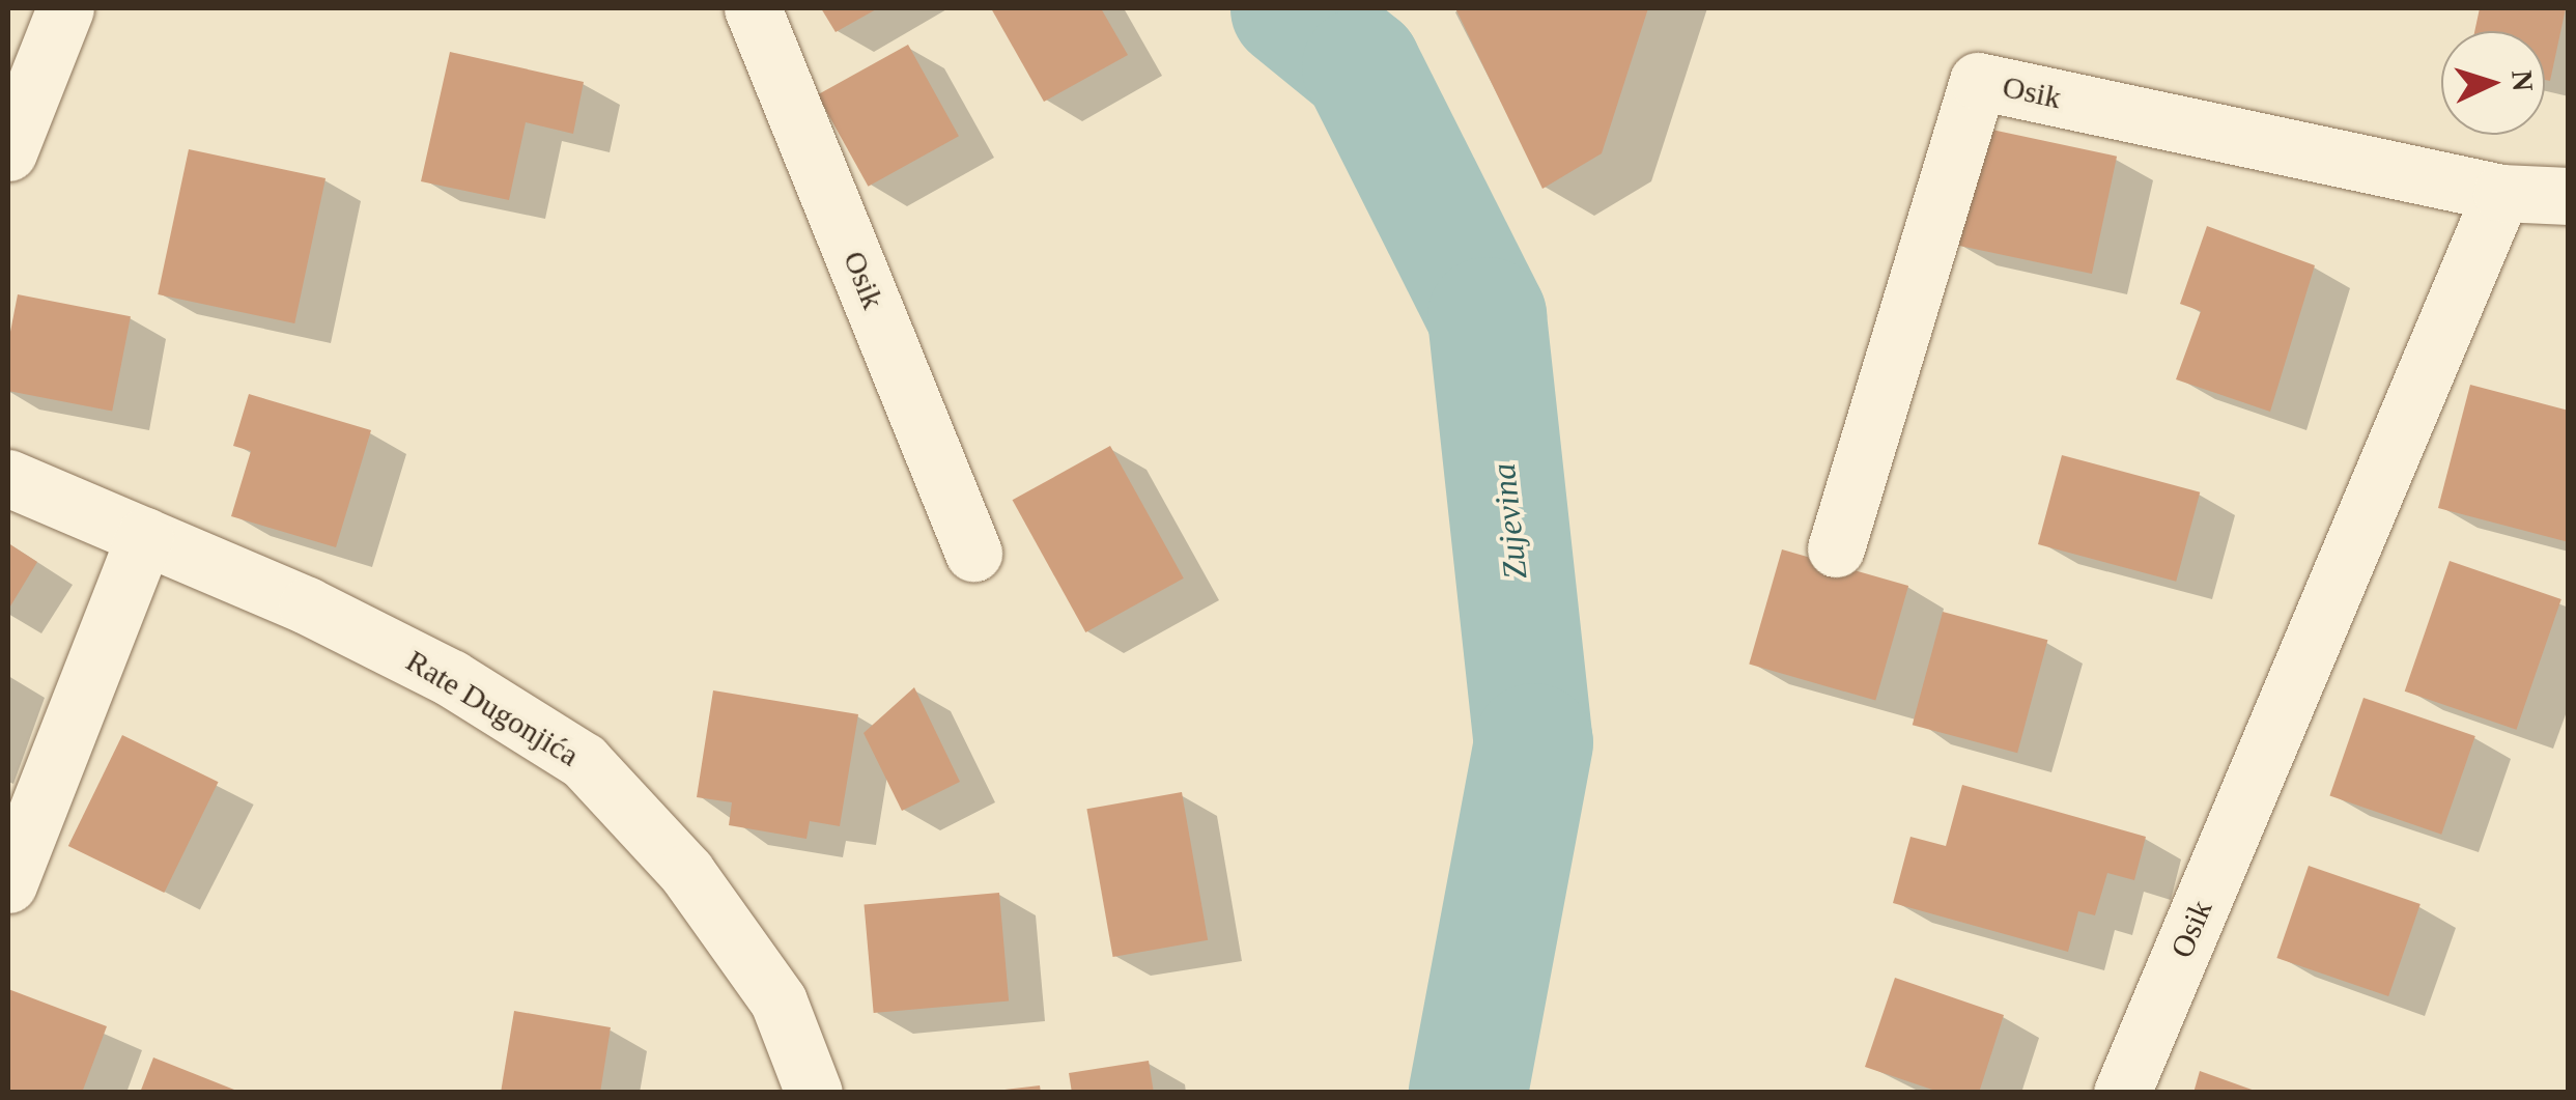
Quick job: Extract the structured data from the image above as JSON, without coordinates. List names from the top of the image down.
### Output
{
  "streets": {
    "street": ["Osik", "Rate Dugonjića"]
  },
  "water": ["Zujevina"],
  "north": "right"
}
